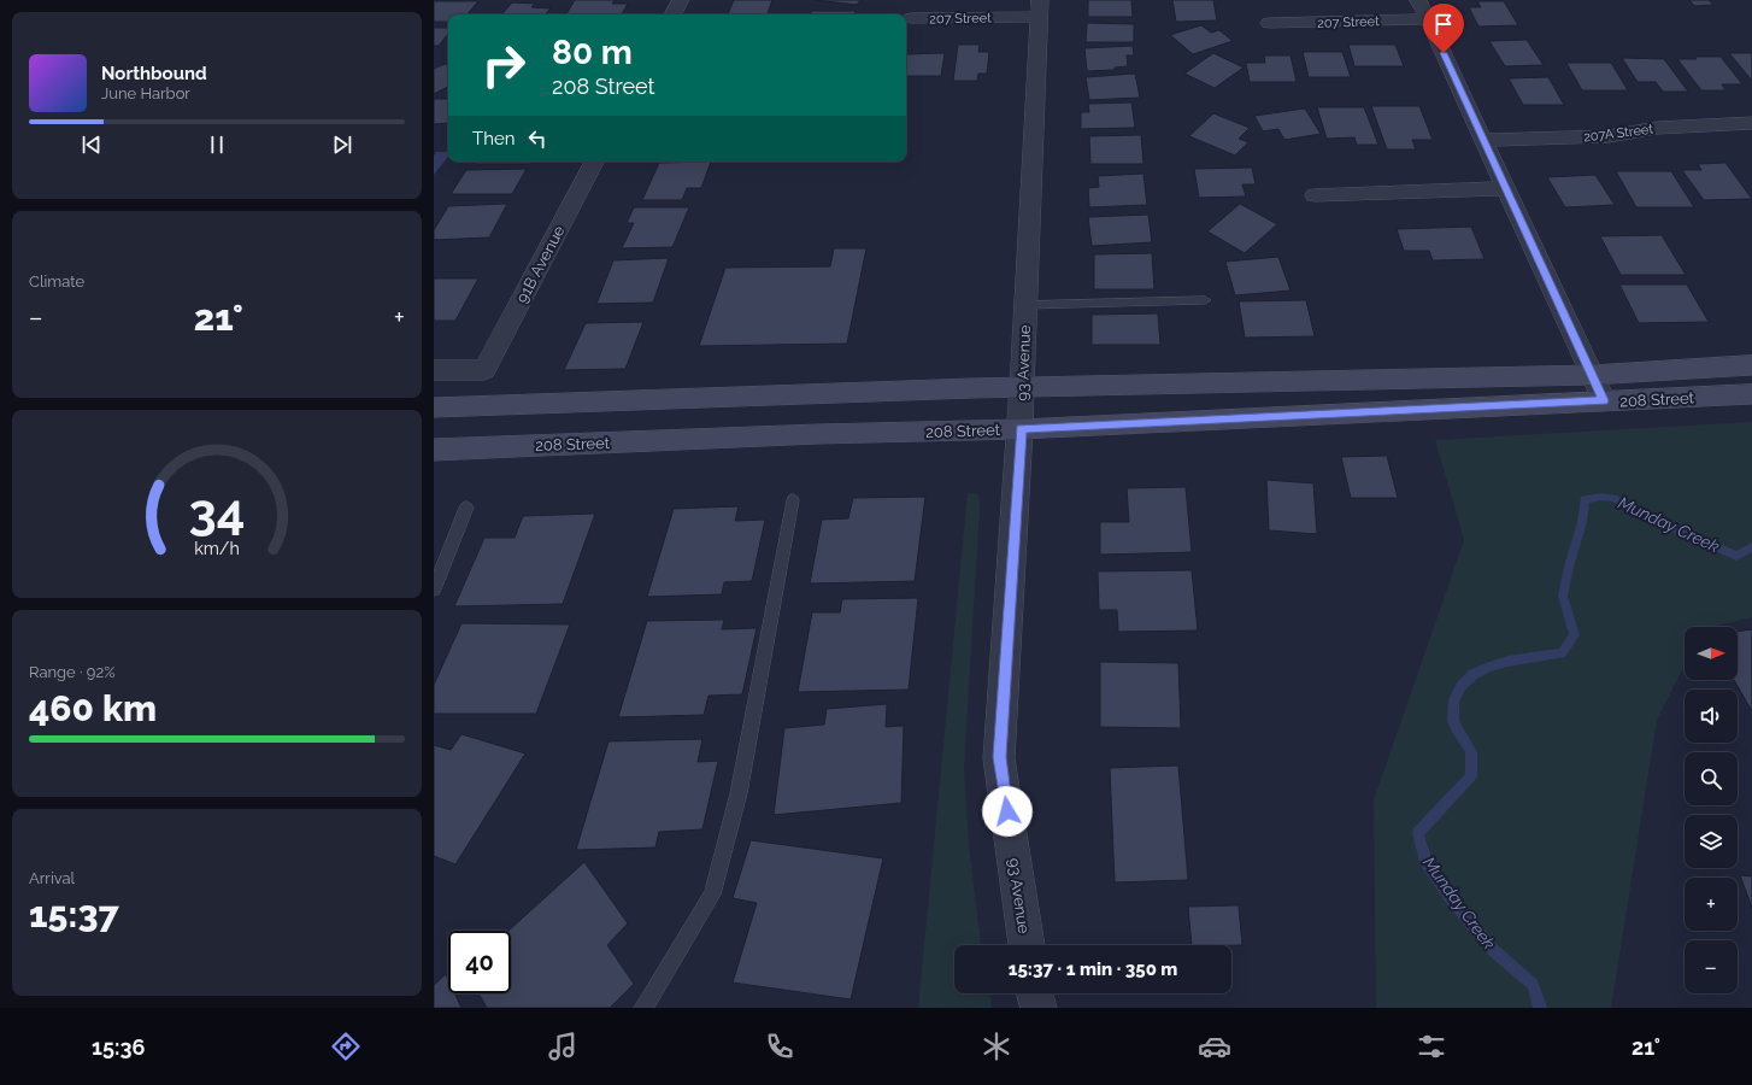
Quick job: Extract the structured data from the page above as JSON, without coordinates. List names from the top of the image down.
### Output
{
  "streets": {
    "main road": ["208 Street"],
    "street": [
      "207 Street",
      "207A Street",
      "91B Avenue",
      "93 Avenue"
    ]
  },
  "crossings": [
    ["207 Street", "93 Avenue"],
    ["93 Avenue", "208 Street"]
  ],
  "water": ["Munday Creek"],
  "north": "right",
  "page": {
    "turn": ["80 m", "208 Street"],
    "song": ["Northbound", "June Harbor"],
    "then": "Then",
    "tile": [
      "Climate",
      ["Range · 92%", "460 km"],
      ["Arrival", "15:37"]
    ],
    "heat": ["−", "21°", "+"],
    "map_buttons": ["+", "−"],
    "limit": "40",
    "trip": "15:37 · 1 min · 350 m",
    "tabs": ["15:36", "21°"],
    "gauge": ["34", "km/h"]
  }
}
